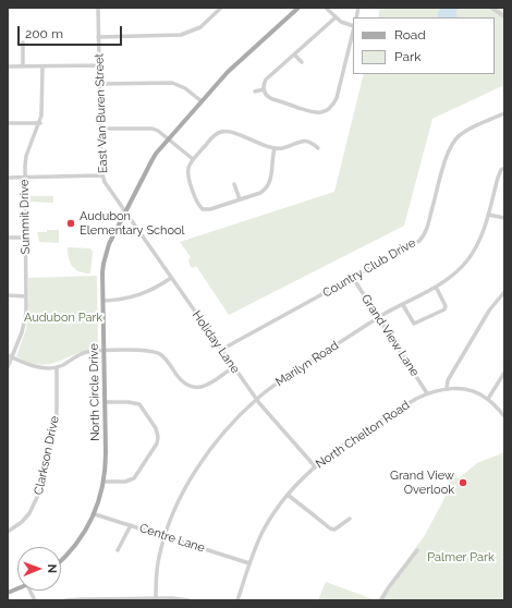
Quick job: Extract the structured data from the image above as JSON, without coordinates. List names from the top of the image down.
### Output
{
  "streets": {
    "main road": ["North Circle Drive"],
    "street": [
      "East Van Buren Street",
      "Summit Drive",
      "Country Club Drive",
      "Grand View Lane",
      "Holiday Lane",
      "Marilyn Road",
      "North Chelton Road",
      "Clarkson Drive",
      "Centre Lane"
    ]
  },
  "crossings": [
    ["East Van Buren Street", "Holiday Lane"],
    ["East Van Buren Street", "North Circle Drive"],
    ["Country Club Drive", "Grand View Lane"],
    ["Country Club Drive", "Holiday Lane"],
    ["Grand View Lane", "Marilyn Road"],
    ["Grand View Lane", "North Chelton Road"],
    ["Holiday Lane", "Marilyn Road"],
    ["Holiday Lane", "North Circle Drive"],
    ["Holiday Lane", "North Chelton Road"],
    ["Marilyn Road", "Centre Lane"],
    ["North Circle Drive", "Centre Lane"],
    ["North Chelton Road", "Centre Lane"]
  ],
  "parks": ["Audubon Park", "Palmer Park"],
  "places": ["Audubon Elementary School", "Grand View Overlook"],
  "legend": ["Road", "Park"],
  "scale_bar": "200 m",
  "north": "right"
}
